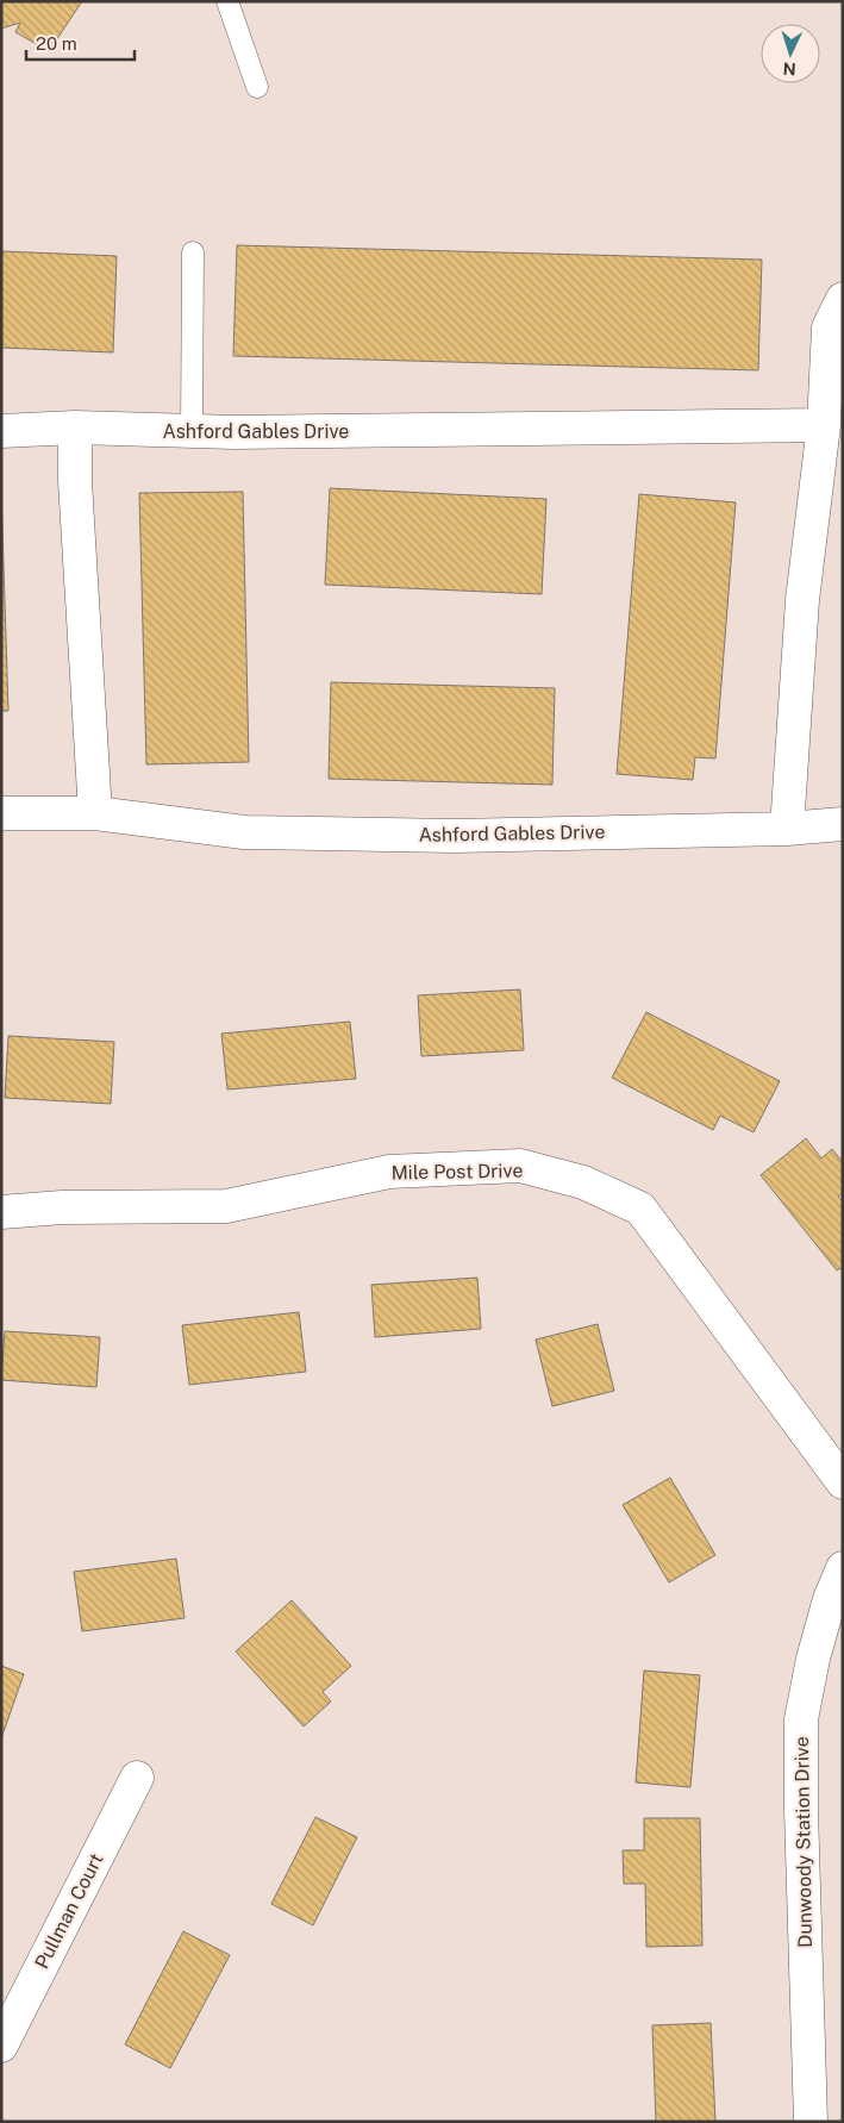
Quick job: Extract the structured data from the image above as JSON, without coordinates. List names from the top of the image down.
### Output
{
  "streets": {
    "street": [
      "Ashford Gables Drive",
      "Mile Post Drive",
      "Dunwoody Station Drive",
      "Pullman Court"
    ]
  },
  "scale_bar": "20 m",
  "north": "bottom"
}
